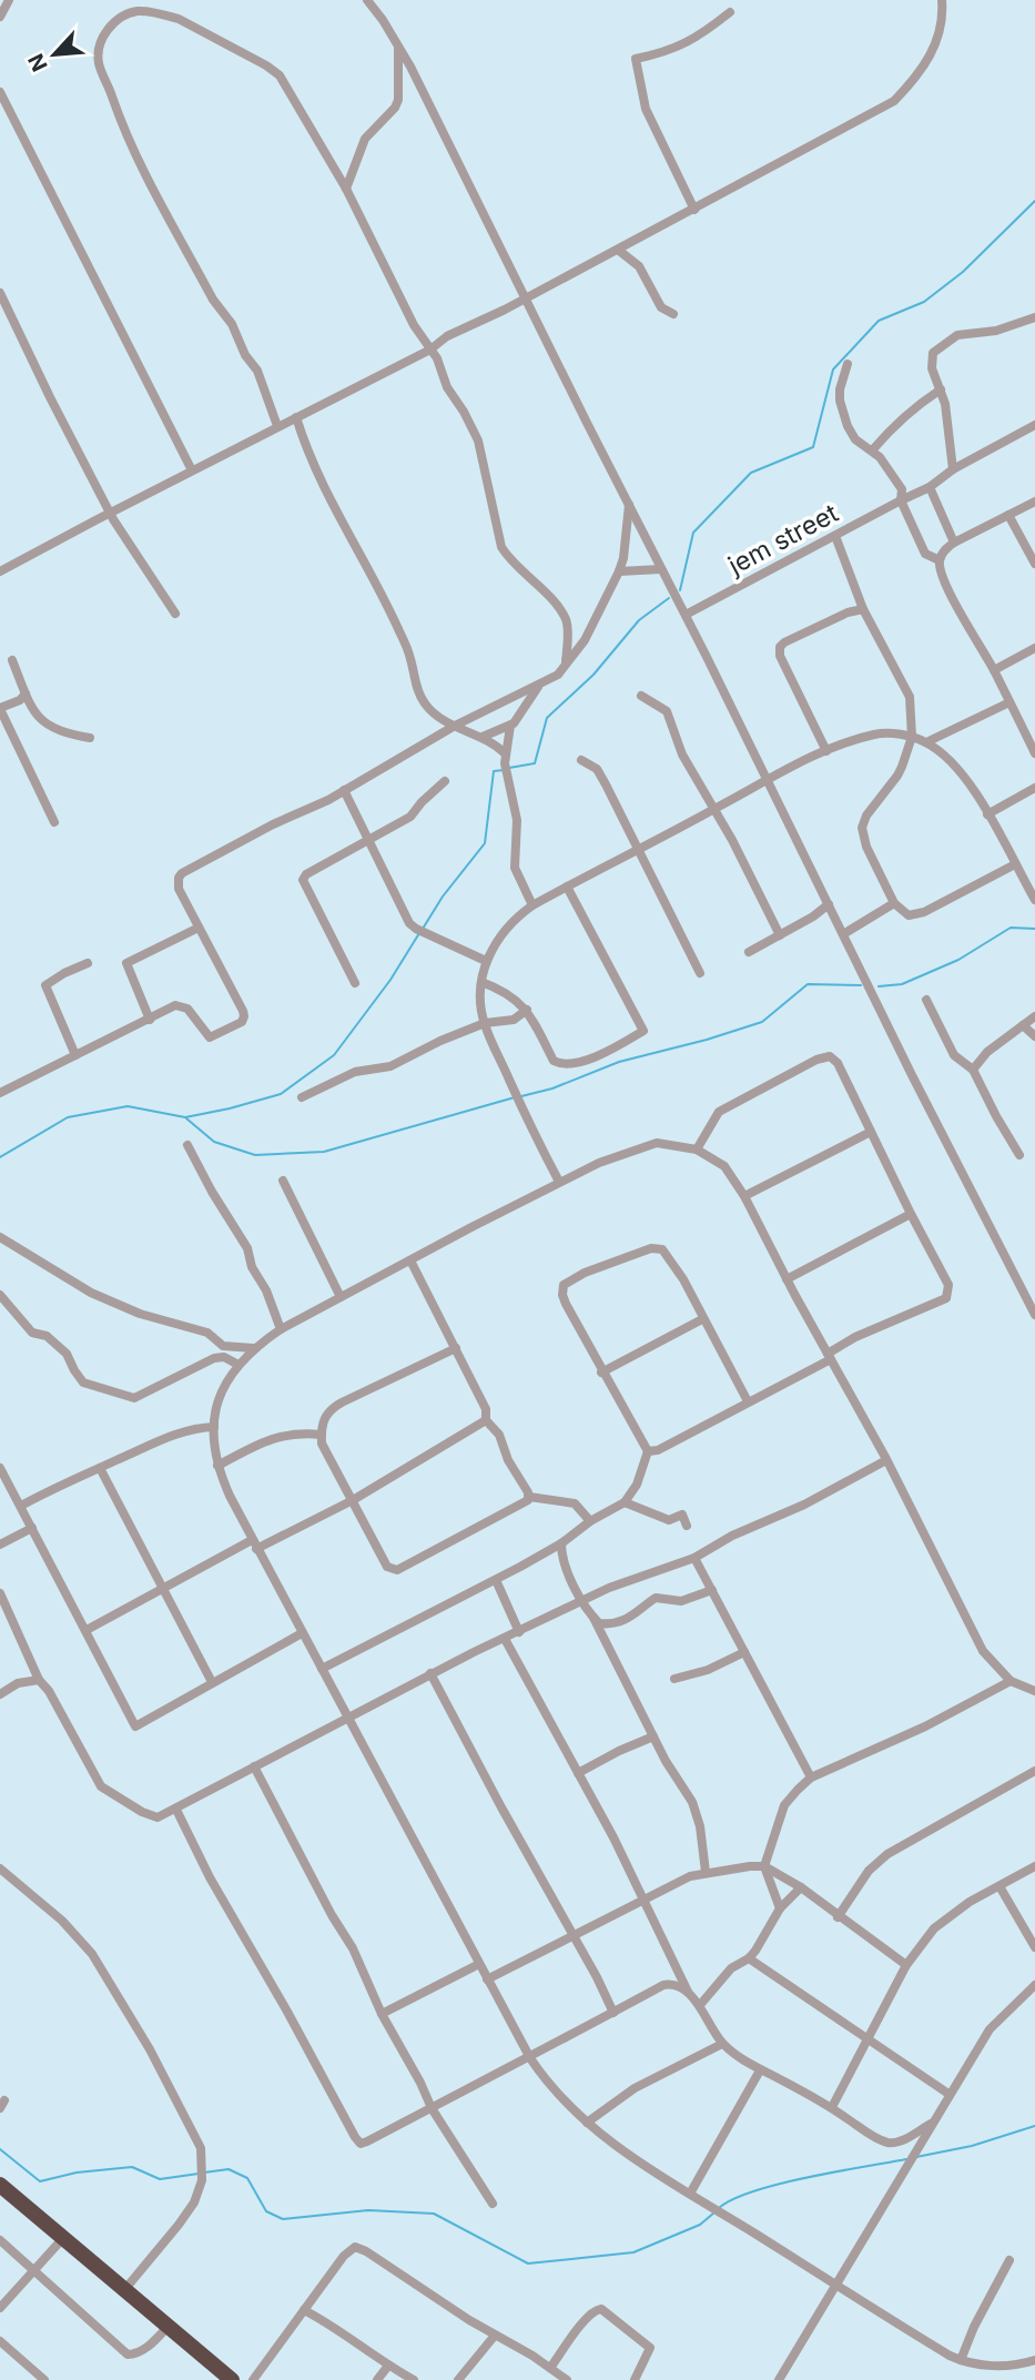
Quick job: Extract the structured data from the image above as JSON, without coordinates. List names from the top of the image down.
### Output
{
  "streets": {
    "street": ["jem street"]
  },
  "north": "bottom left"
}
